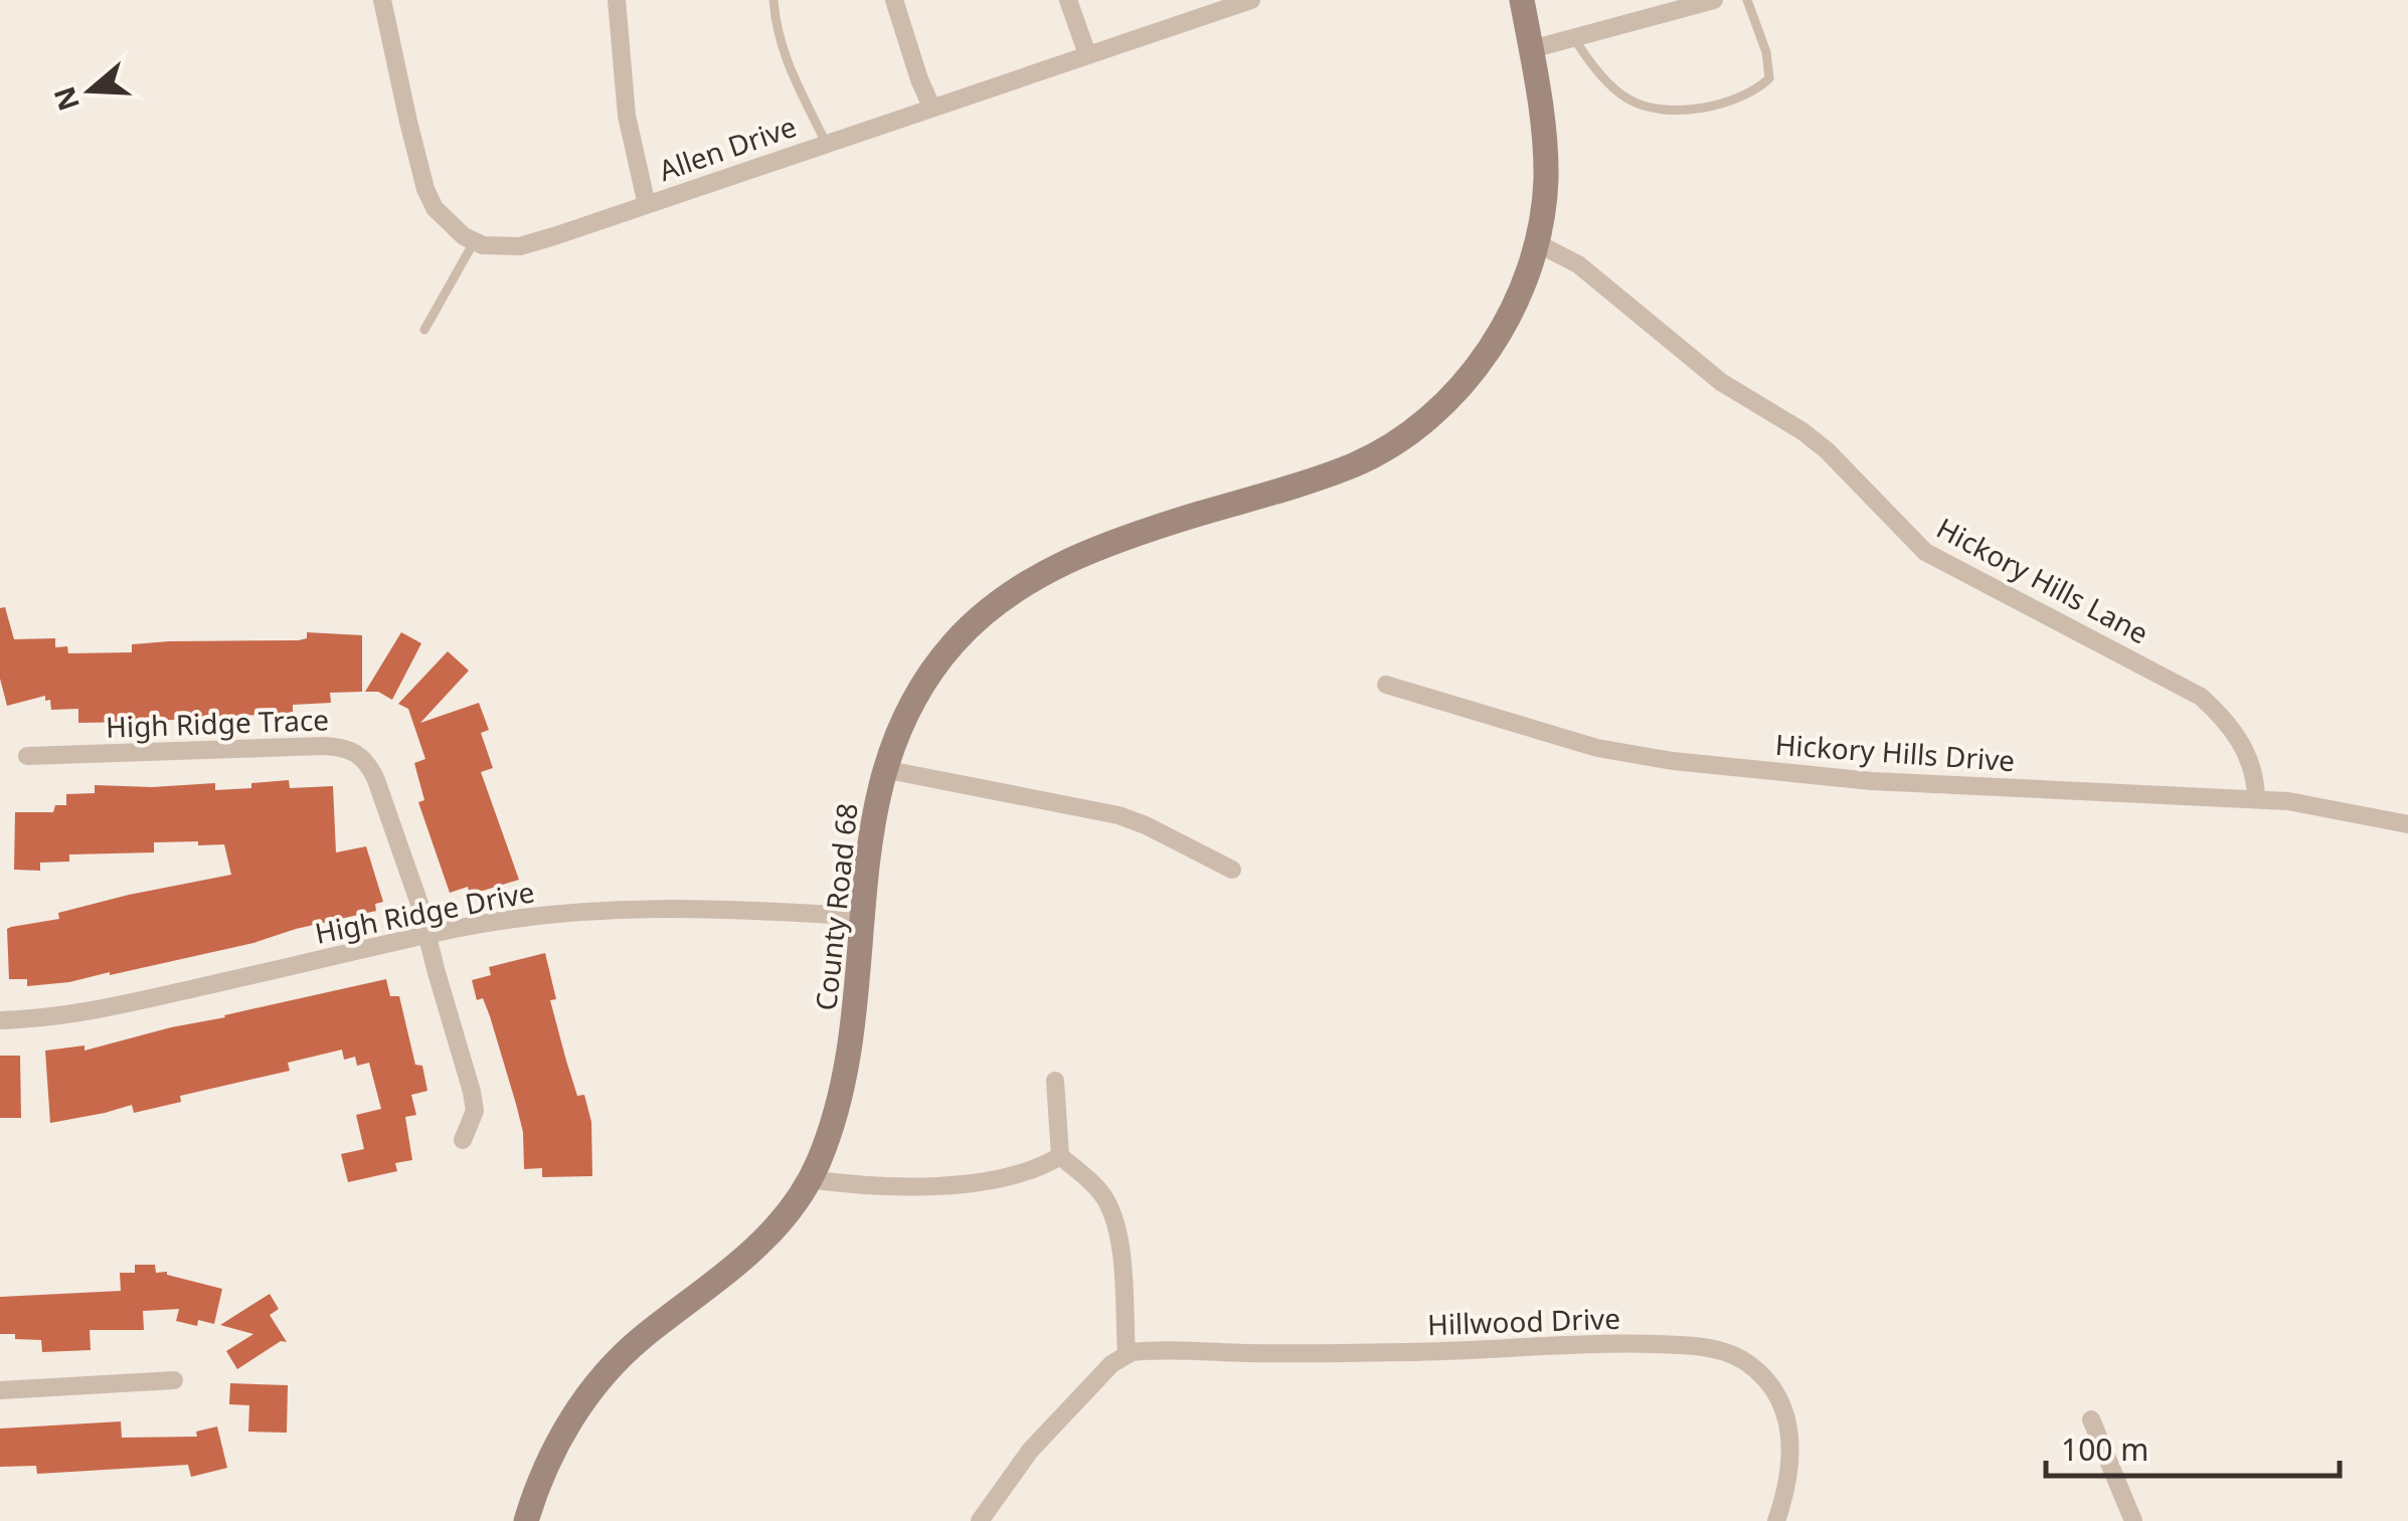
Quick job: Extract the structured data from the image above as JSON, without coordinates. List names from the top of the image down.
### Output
{
  "streets": {
    "street": [
      "Allen Drive",
      "Hickory Hills Lane",
      "High Ridge Trace",
      "Hickory Hills Drive",
      "County Road 68",
      "High Ridge Drive",
      "Hillwood Drive"
    ]
  },
  "crossings": [
    ["Hickory Hills Lane", "Hickory Hills Drive"],
    ["Hickory Hills Lane", "County Road 68"],
    ["High Ridge Trace", "High Ridge Drive"],
    ["County Road 68", "High Ridge Drive"]
  ],
  "scale_bar": "100 m",
  "north": "left"
}
